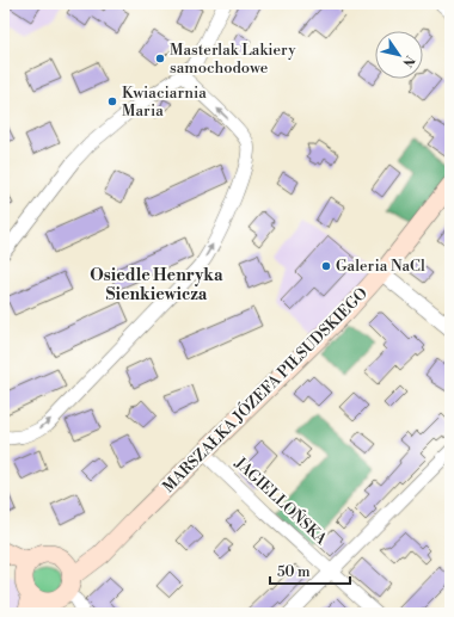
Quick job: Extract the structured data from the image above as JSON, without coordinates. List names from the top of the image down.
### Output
{
  "streets": {
    "main road": ["MARSZAŁKA JÓZEFA PIŁSUDSKIEGO"],
    "street": ["JAGIELLOŃSKA"]
  },
  "crossings": [
    ["MARSZAŁKA JÓZEFA PIŁSUDSKIEGO", "JAGIELLOŃSKA"]
  ],
  "districts": ["Osiedle Henryka Sienkiewicza"],
  "places": ["Masterlak Lakiery samochodowe", "Kwiaciarnia Maria", "Galeria NaCl"],
  "scale_bar": "50 m",
  "north": "bottom right"
}
